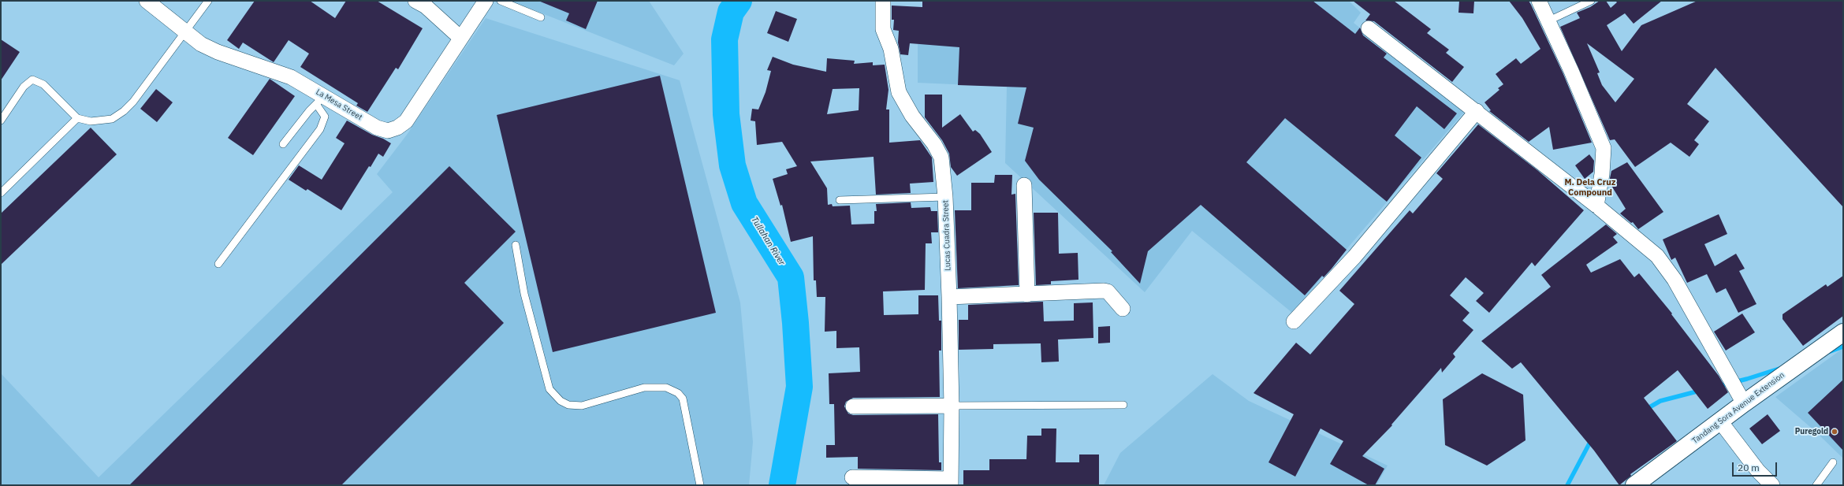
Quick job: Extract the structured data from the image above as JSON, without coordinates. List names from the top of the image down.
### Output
{
  "streets": {
    "main road": ["Tandang Sora Avenue Extension"],
    "street": ["La Mesa Street", "Lucas Cuadra Street"]
  },
  "districts": ["M. Dela Cruz Compound"],
  "water": ["Tullahan River"],
  "places": ["Puregold"],
  "scale_bar": "20 m"
}
